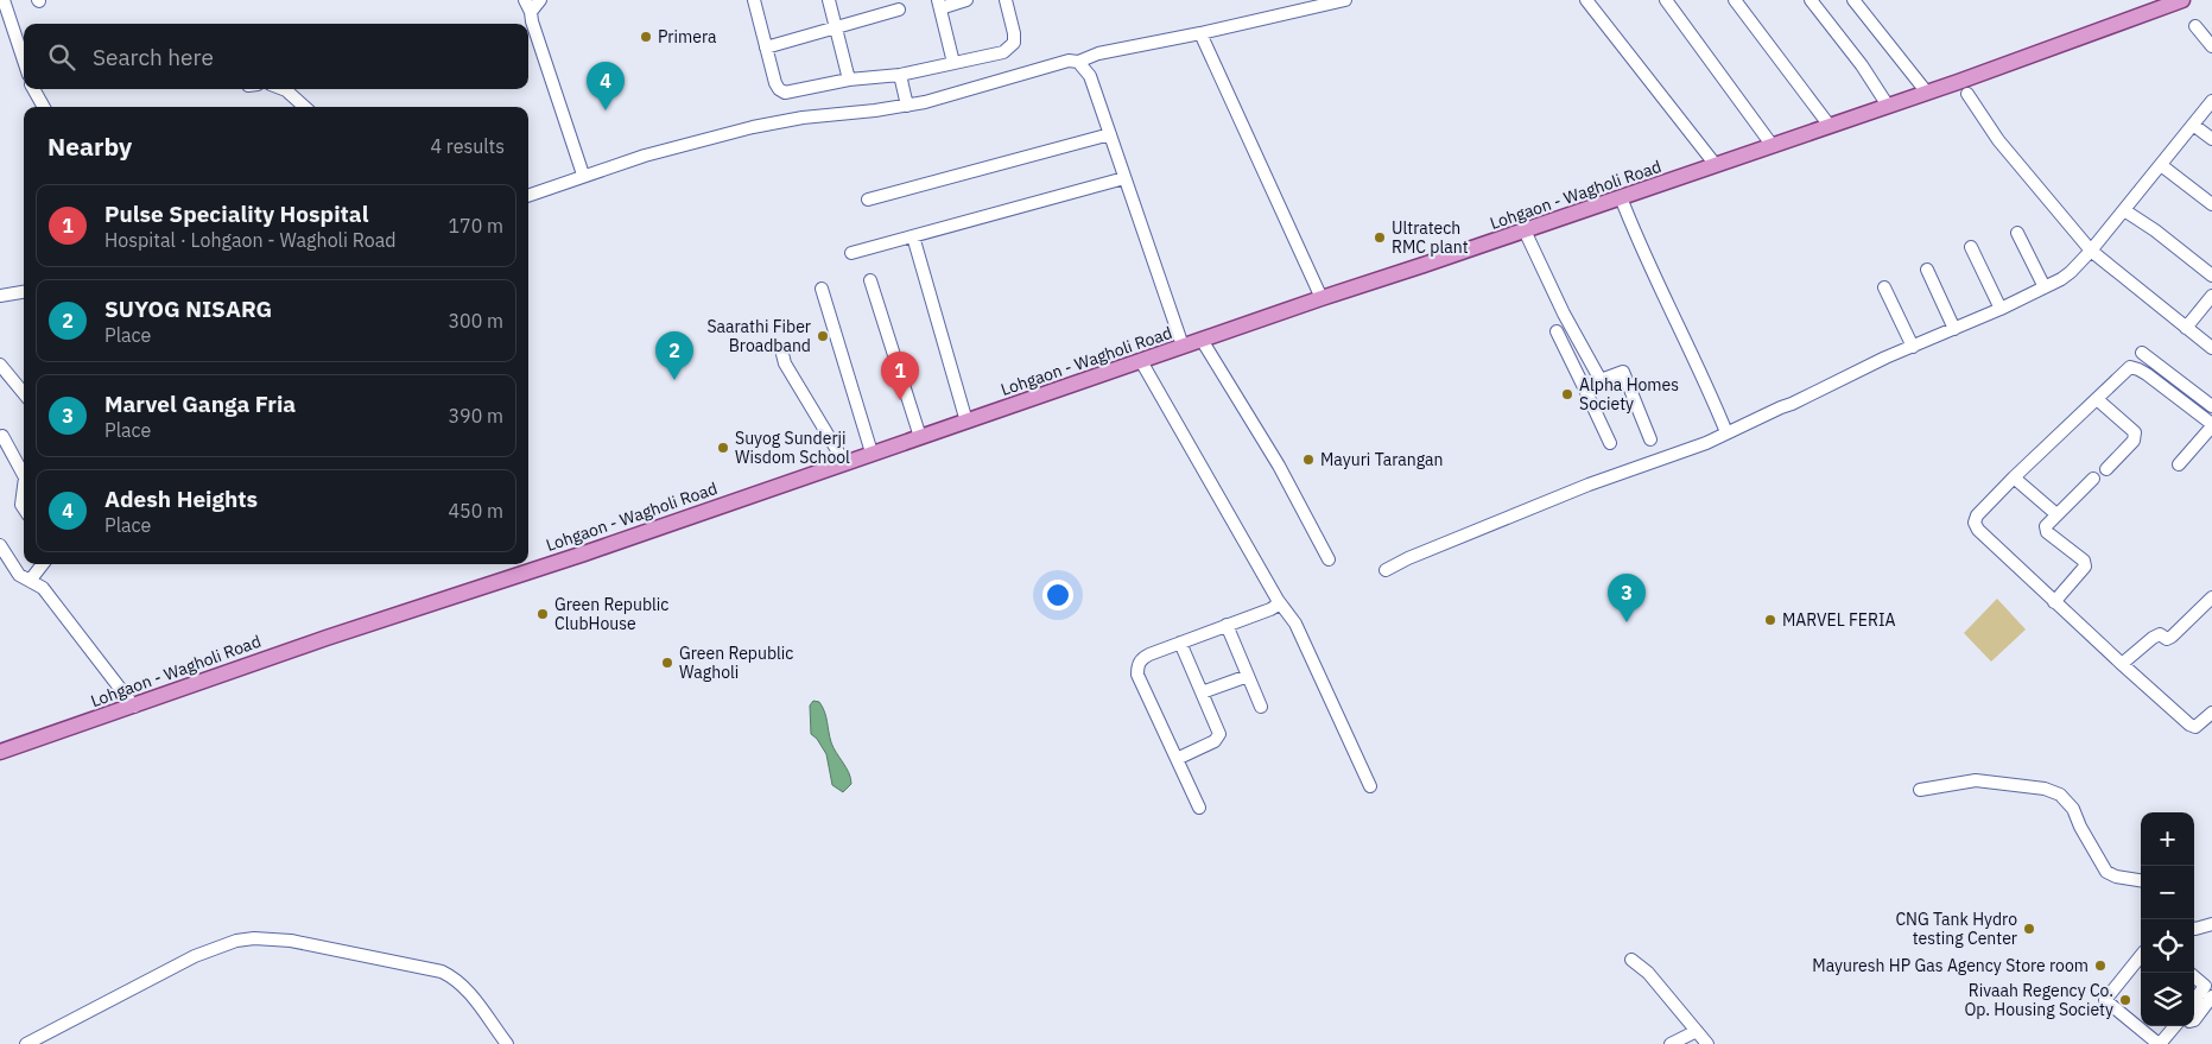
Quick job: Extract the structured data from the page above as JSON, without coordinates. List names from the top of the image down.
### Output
{
  "streets": {
    "main road": ["Lohgaon - Wagholi Road"]
  },
  "places": [
    "Primera",
    "Ultratech RMC plant",
    "Saarathi Fiber Broadband",
    "Alpha Homes Society",
    "Suyog Sunderji Wisdom School",
    "Mayuri Tarangan",
    "Green Republic ClubHouse",
    "MARVEL FERIA",
    "Green Republic Wagholi",
    "CNG Tank Hydro testing Center",
    "Mayuresh HP Gas Agency Store room",
    "Rivaah Regency Co. Op. Housing Society"
  ],
  "page": {
    "search": "Search here",
    "pins": [
      "4",
      "2",
      "1",
      "3"
    ],
    "heading": ["Nearby", "4 results"],
    "list": [
      {
        "mark": "1",
        "name": "Pulse Speciality Hospital",
        "note": "Hospital · Lohgaon - Wagholi Road",
        "value": "170 m"
      },
      {
        "mark": "2",
        "name": "SUYOG NISARG",
        "note": "Place",
        "value": "300 m"
      },
      {
        "mark": "3",
        "name": "Marvel Ganga Fria",
        "note": "Place",
        "value": "390 m"
      },
      {
        "mark": "4",
        "name": "Adesh Heights",
        "note": "Place",
        "value": "450 m"
      }
    ],
    "map_buttons": ["+", "−"]
  }
}
